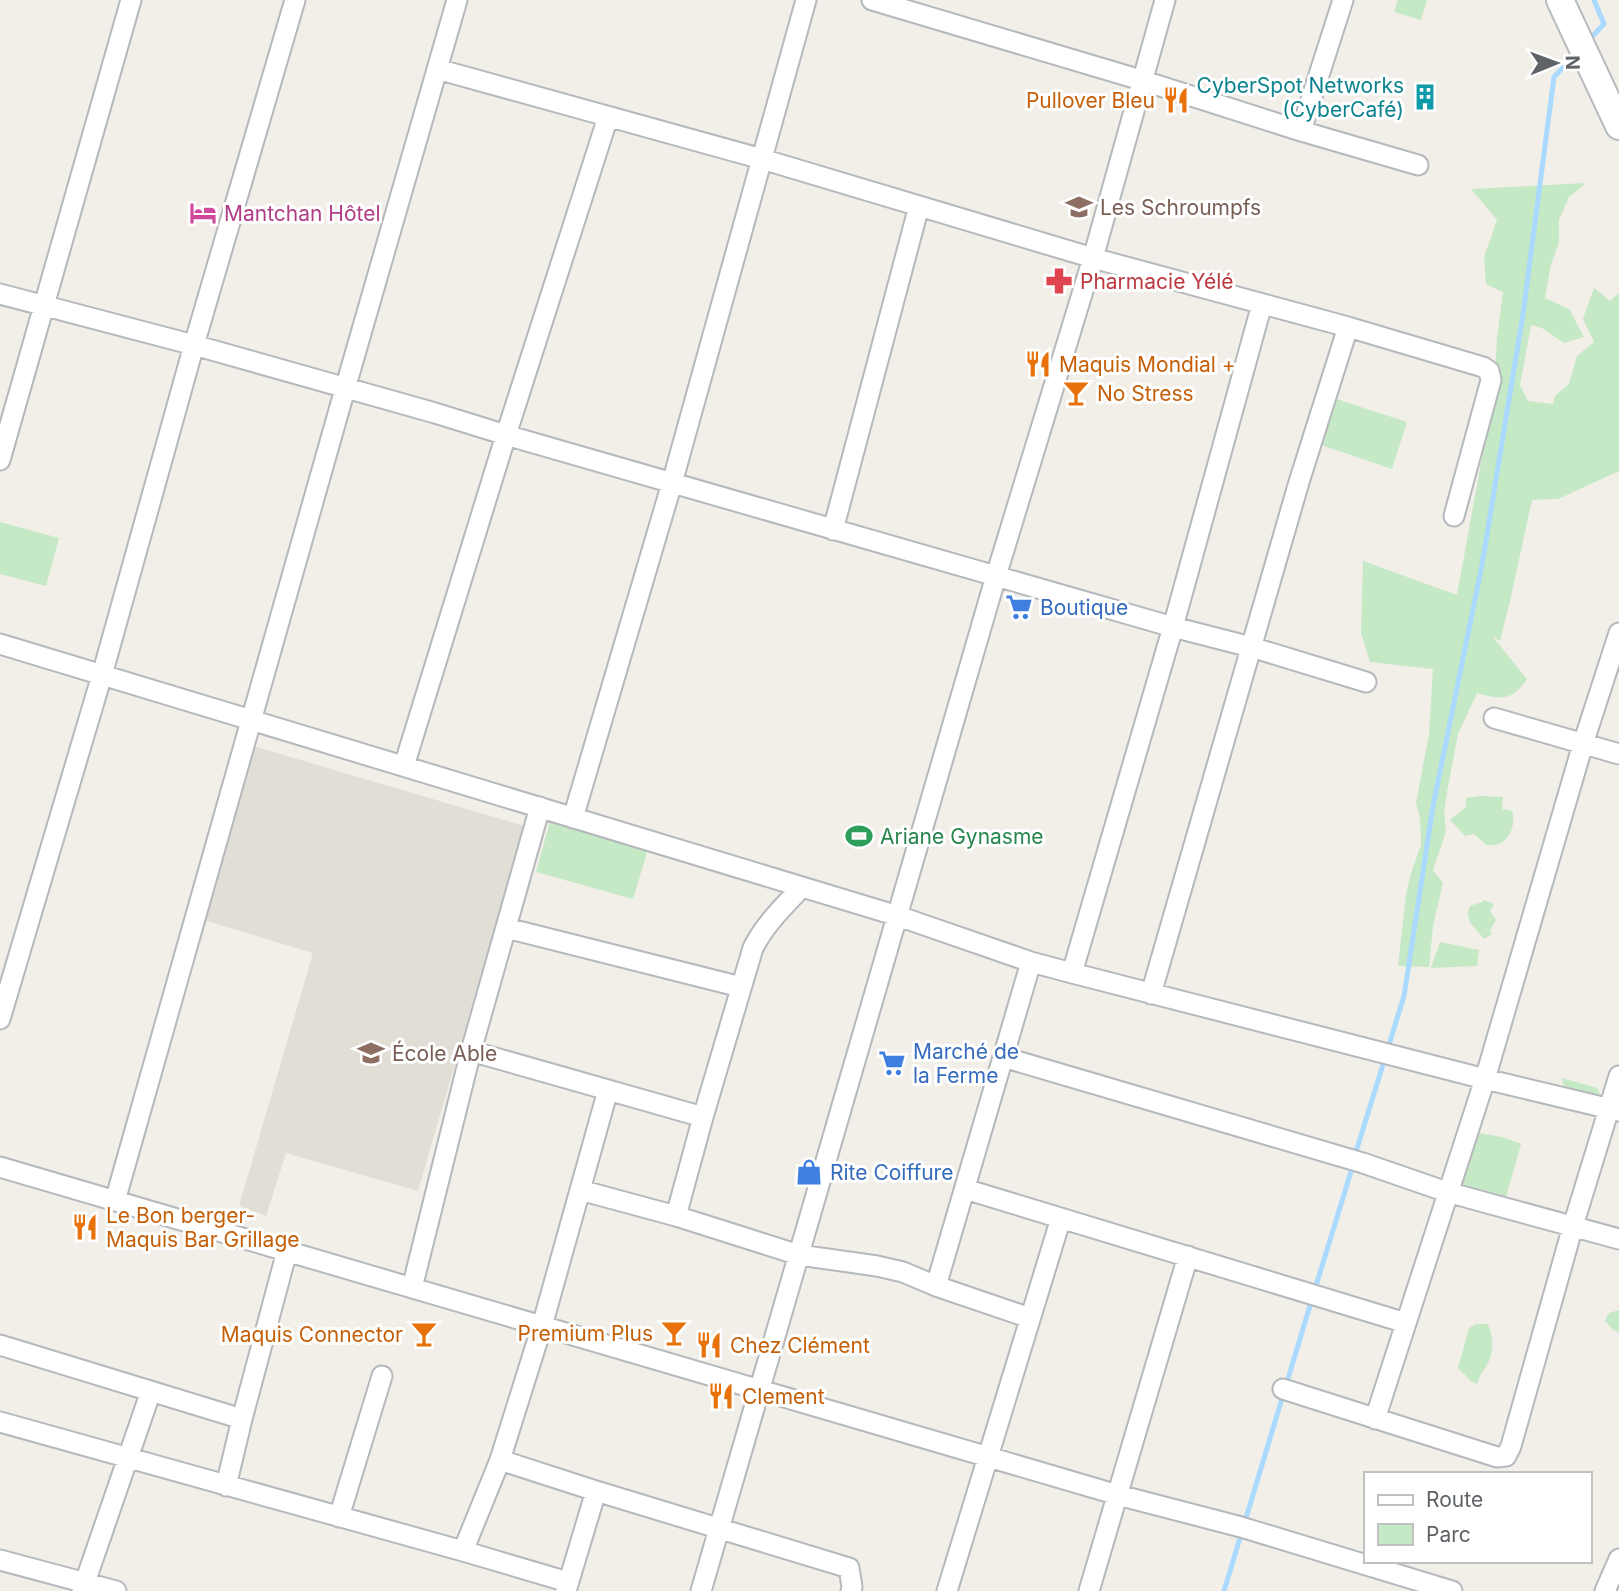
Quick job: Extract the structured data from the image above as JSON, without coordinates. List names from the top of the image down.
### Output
{
  "places": {
    "building": ["CyberSpot Networks (CyberCafé)"],
    "restaurant": [
      "Pullover Bleu",
      "Maquis Mondial +",
      "Le Bon berger- Maquis Bar Grillage",
      "Chez Clément",
      "Clement"
    ],
    "school or university": ["Les Schroumpfs", "École Able"],
    "hotel": ["Mantchan Hôtel"],
    "pharmacy": ["Pharmacie Yélé"],
    "bar": ["No Stress", "Premium Plus", "Maquis Connector"],
    "supermarket": ["Boutique", "Marché de la Ferme"],
    "sports": ["Ariane Gynasme"],
    "shop": ["Rite Coiffure"]
  },
  "legend": ["Route", "Parc"],
  "north": "right"
}
